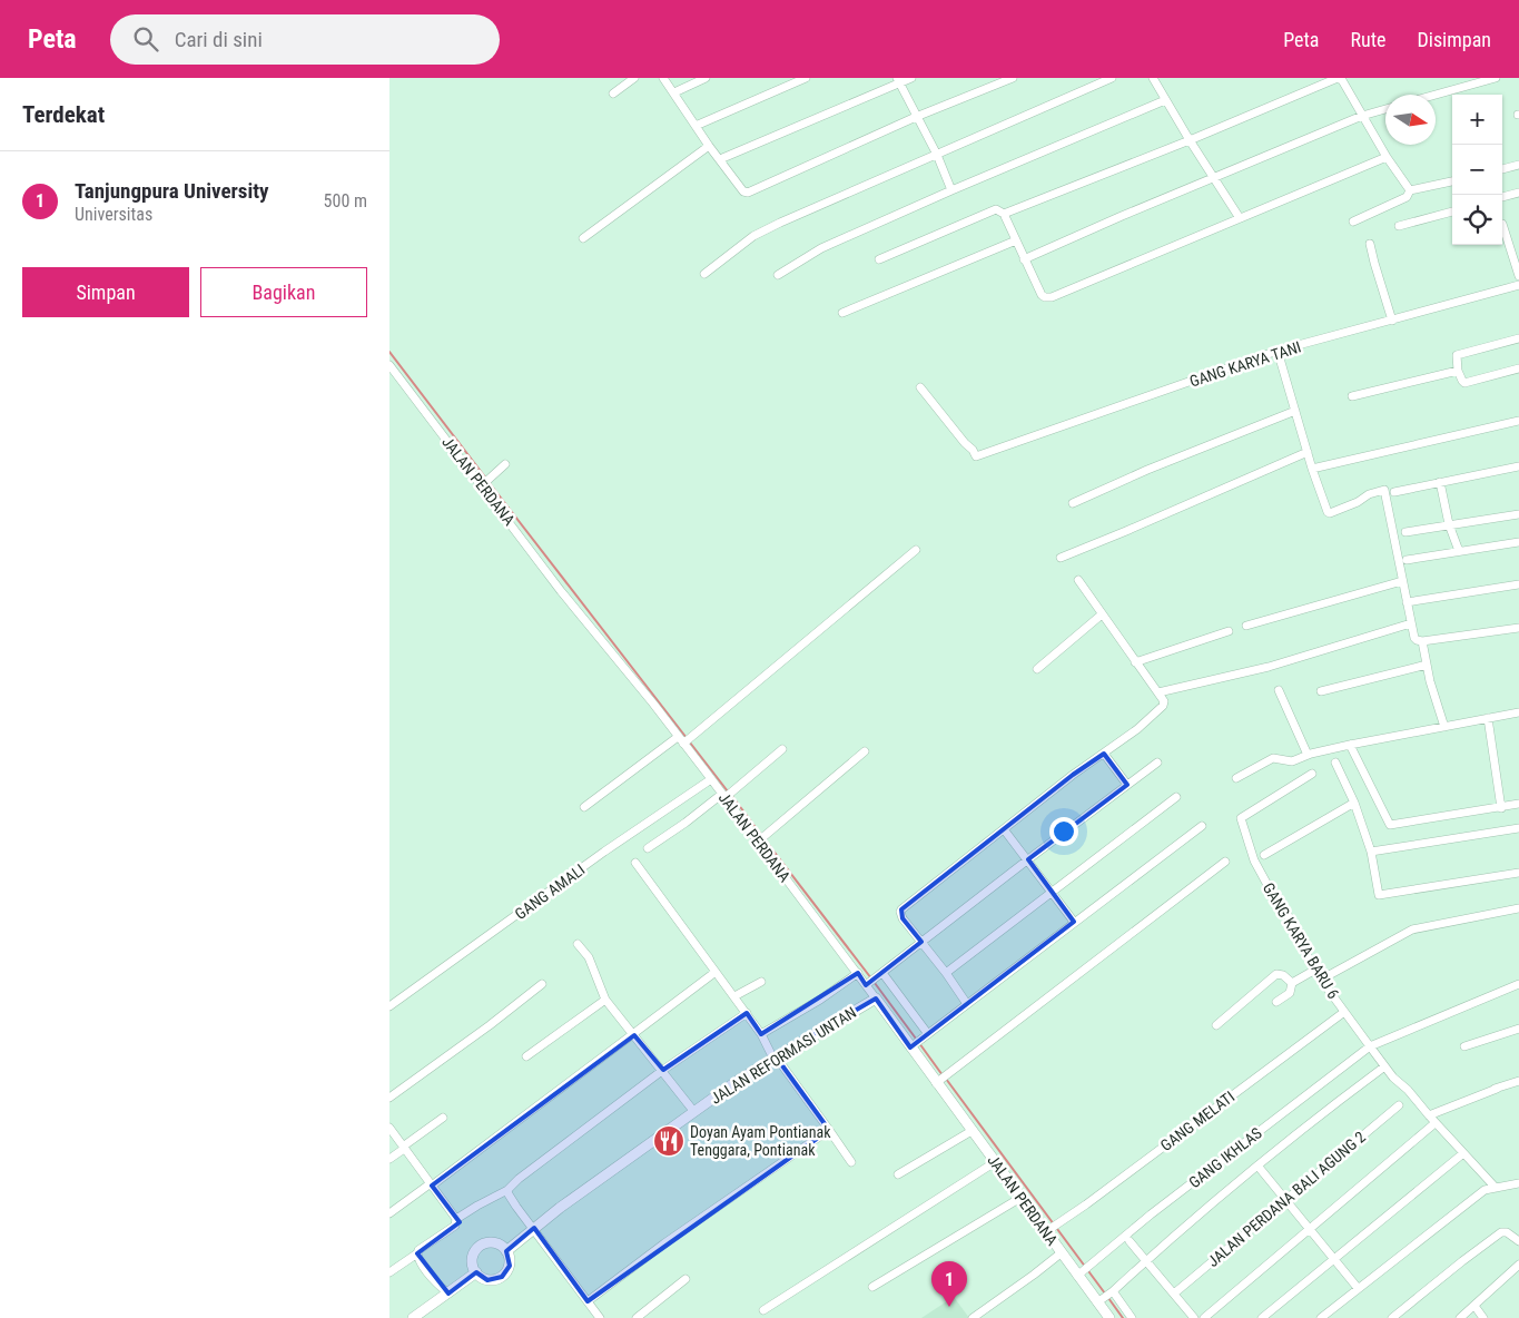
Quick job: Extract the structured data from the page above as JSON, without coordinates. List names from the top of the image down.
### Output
{
  "streets": {
    "street": [
      "GANG KARYA TANI",
      "JALAN PERDANA",
      "GANG AMALI",
      "GANG KARYA BARU 6",
      "JALAN REFORMASI UNTAN",
      "GANG MELATI",
      "GANG IKHLAS",
      "JALAN PERDANA BALI AGUNG 2"
    ]
  },
  "crossings": [
    ["JALAN PERDANA", "GANG AMALI"],
    ["JALAN PERDANA", "JALAN REFORMASI UNTAN"],
    ["JALAN PERDANA", "GANG MELATI"],
    ["JALAN PERDANA", "GANG IKHLAS"],
    ["GANG KARYA BARU 6", "GANG MELATI"],
    ["GANG KARYA BARU 6", "GANG IKHLAS"]
  ],
  "places": {
    "restaurant": ["Doyan Ayam Pontianak Tenggara, Pontianak"]
  },
  "north": "right",
  "page": {
    "header": "Peta",
    "search": "Cari di sini",
    "nav": ["Peta", "Rute", "Disimpan"],
    "heading": "Terdekat",
    "map_buttons": ["+", "−"],
    "list": [
      {
        "mark": "1",
        "name": "Tanjungpura University",
        "note": "Universitas",
        "value": "500 m"
      }
    ],
    "buttons": ["Simpan", "Bagikan"],
    "pins": "1"
  }
}
